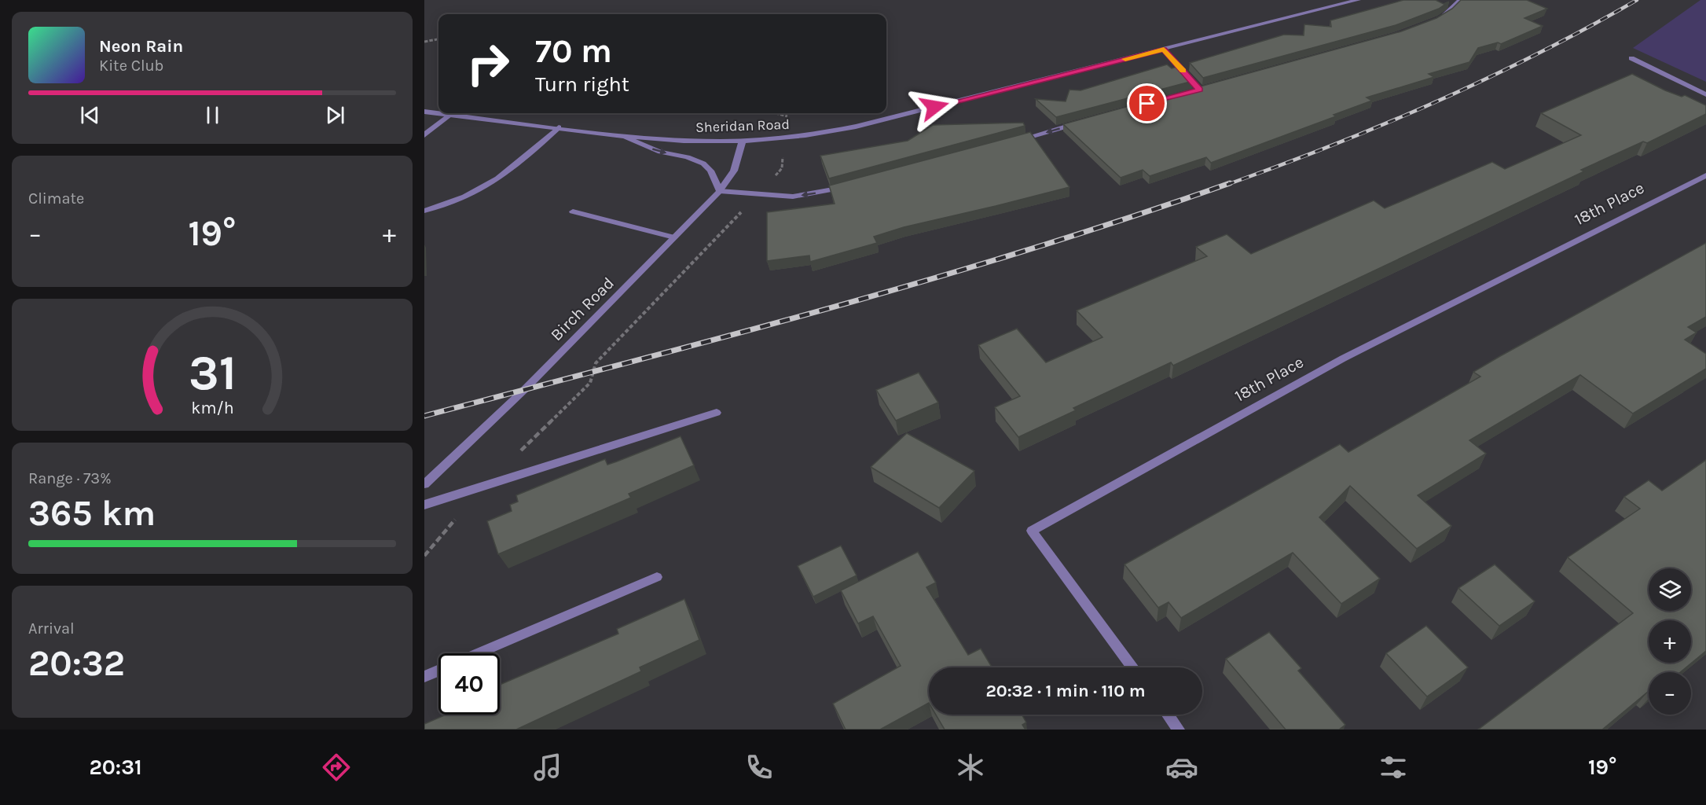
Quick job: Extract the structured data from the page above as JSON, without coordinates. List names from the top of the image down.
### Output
{
  "streets": {
    "street": ["Sheridan Road", "18th Place", "Birch Road"]
  },
  "crossings": [
    ["Sheridan Road", "Birch Road"]
  ],
  "page": {
    "turn": ["70 m", "Turn right"],
    "song": ["Neon Rain", "Kite Club"],
    "tile": [
      "Climate",
      ["Range · 73%", "365 km"],
      ["Arrival", "20:32"]
    ],
    "heat": ["−", "19°", "+"],
    "map_buttons": ["+", "−"],
    "limit": "40",
    "trip": "20:32 · 1 min · 110 m",
    "tabs": ["20:31", "19°"],
    "gauge": ["31", "km/h"]
  }
}
